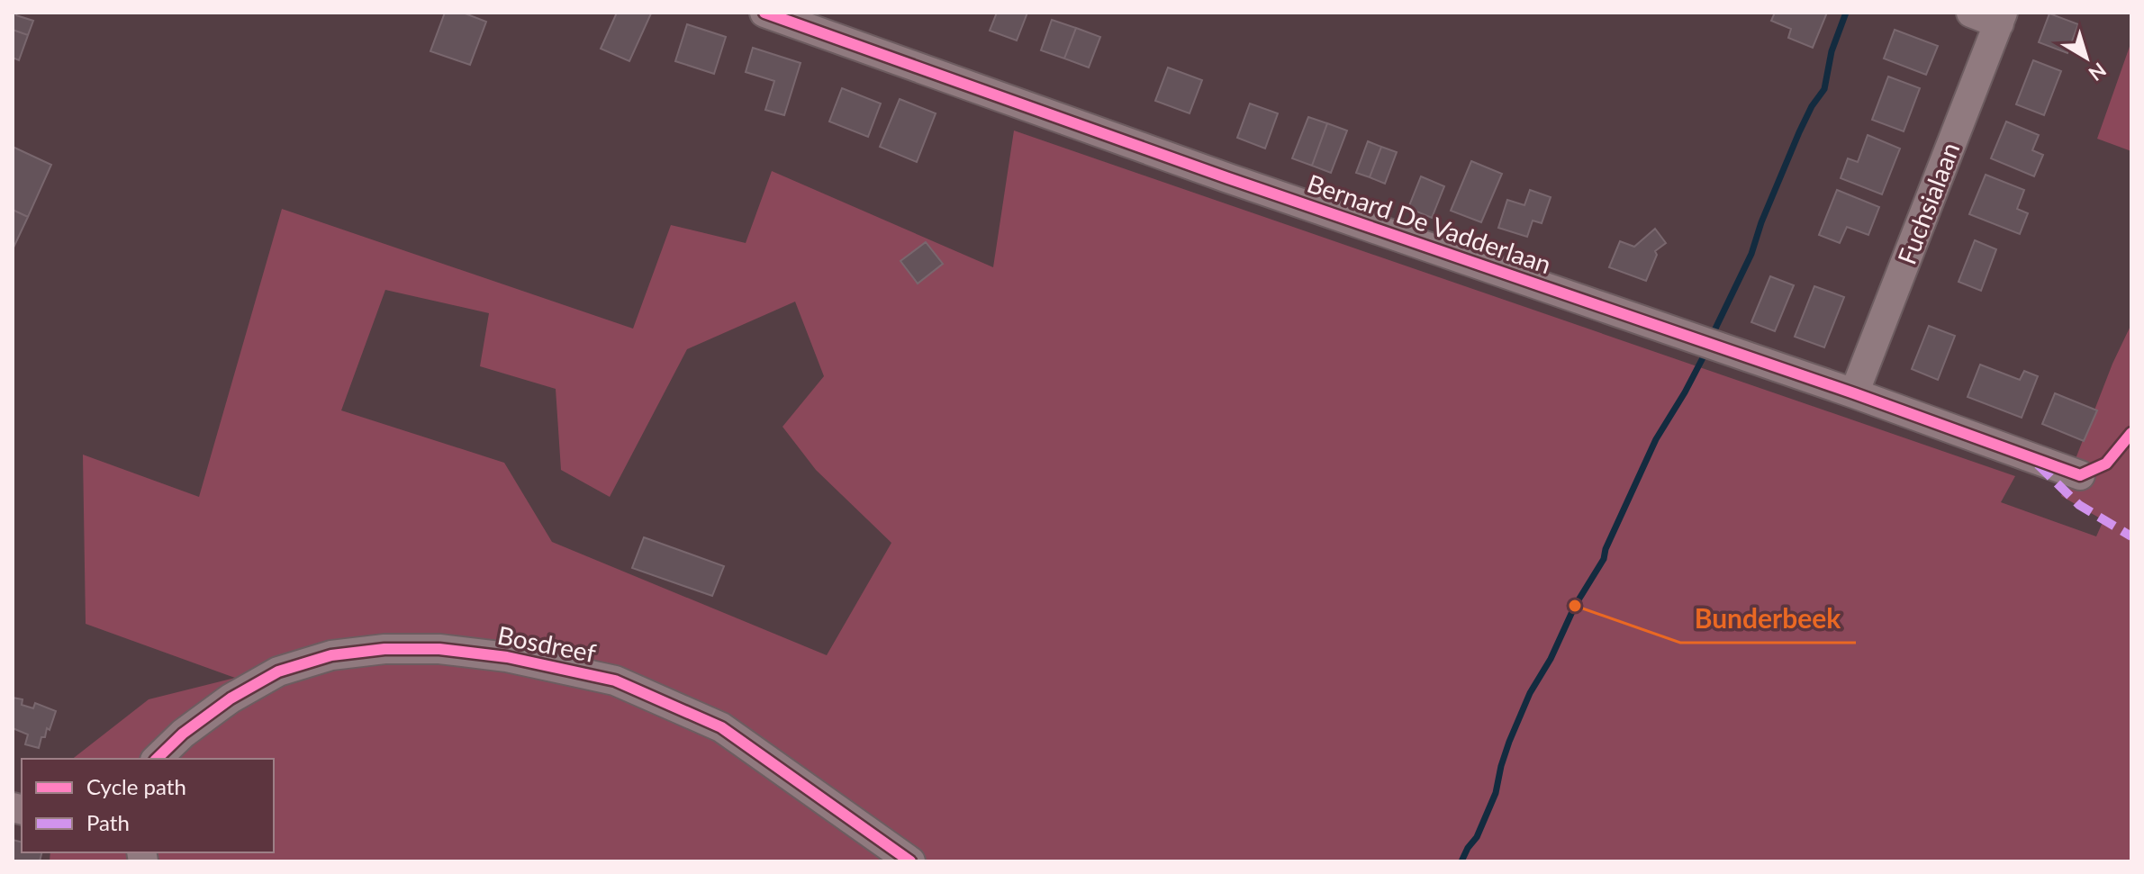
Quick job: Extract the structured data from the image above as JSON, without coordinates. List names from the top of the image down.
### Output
{
  "streets": {
    "street": ["Fuchsialaan", "Bernard De Vadderlaan", "Bosdreef"]
  },
  "crossings": [
    ["Fuchsialaan", "Bernard De Vadderlaan"]
  ],
  "places": ["Bunderbeek"],
  "legend": ["Cycle path", "Path"],
  "north": "bottom right"
}
